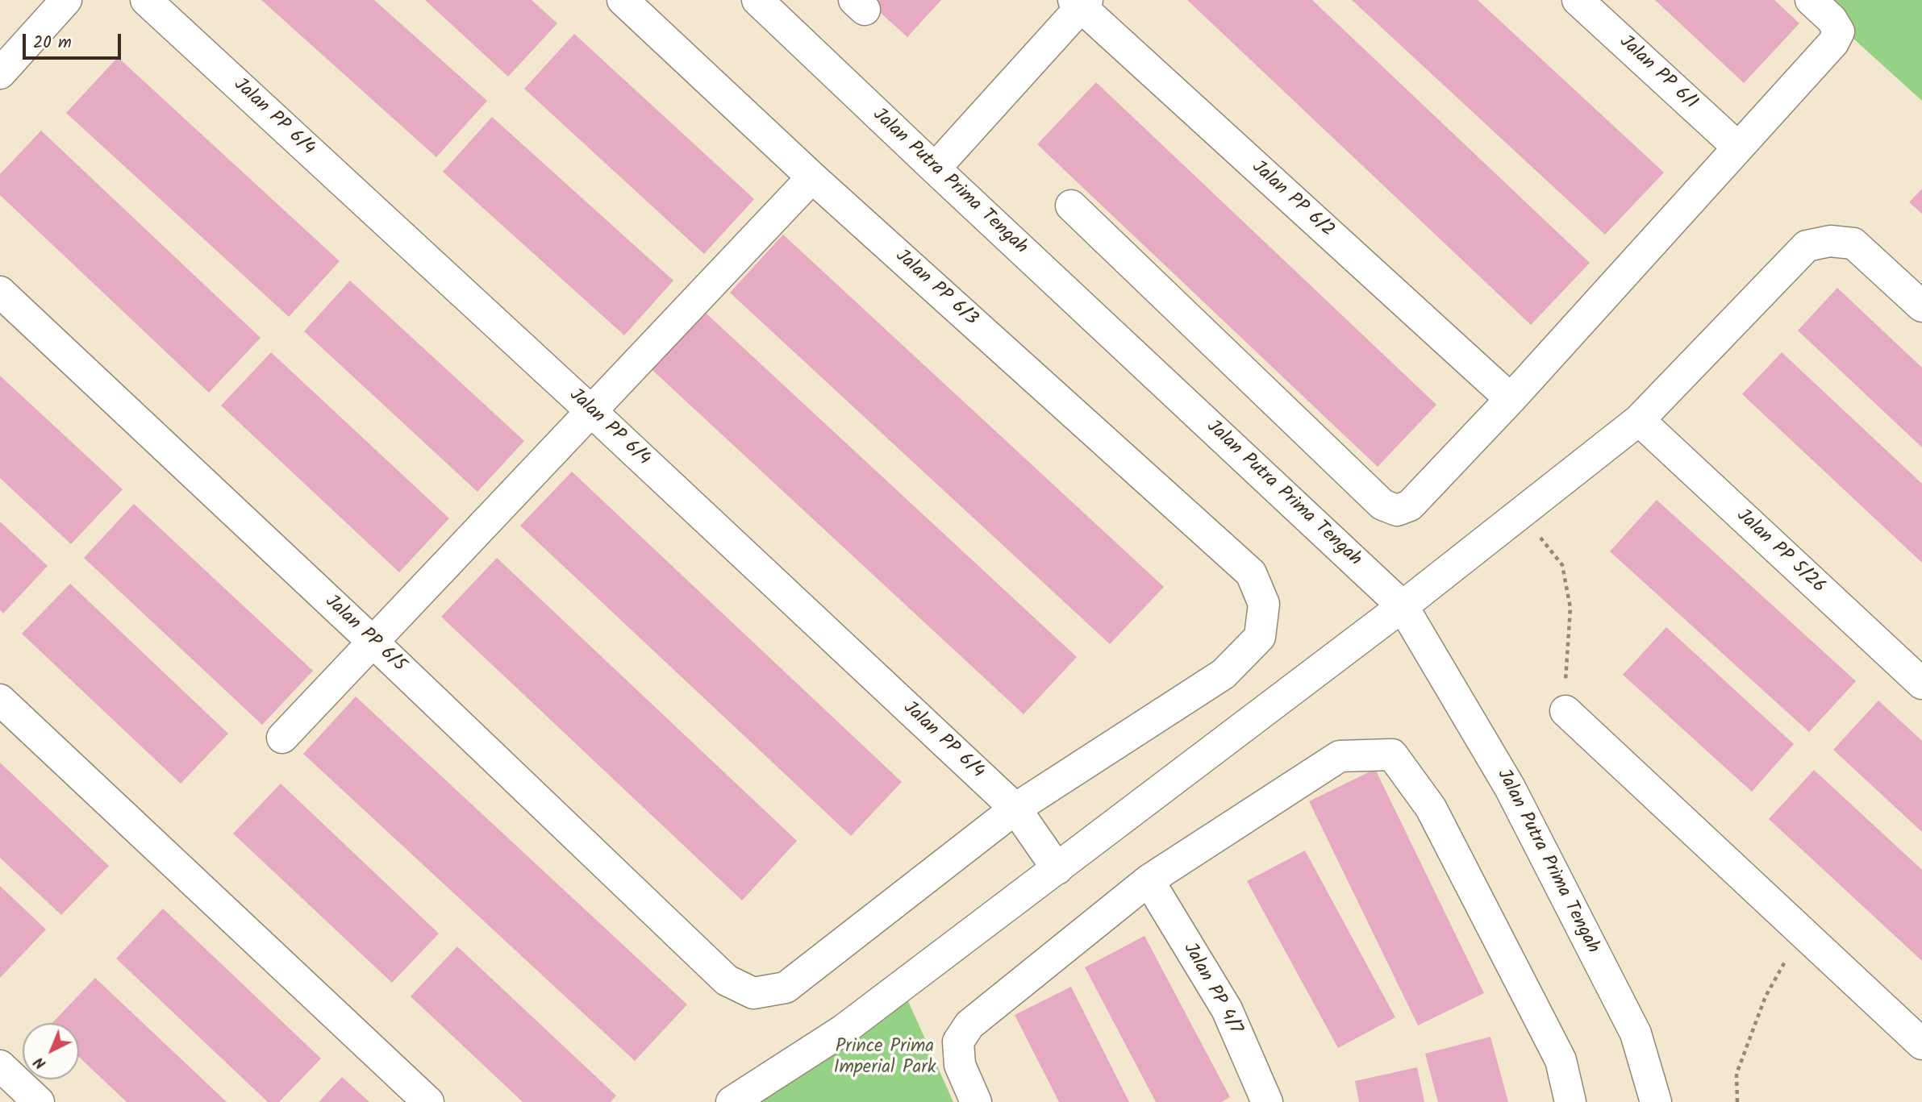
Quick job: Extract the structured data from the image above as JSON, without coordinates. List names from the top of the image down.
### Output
{
  "streets": {
    "street": [
      "Jalan PP 6/1",
      "Jalan PP 6/4",
      "Jalan Putra Prima Tengah",
      "Jalan PP 6/2",
      "Jalan PP 6/3",
      "Jalan PP 5/26",
      "Jalan PP 6/5",
      "Jalan PP 4/7"
    ]
  },
  "crossings": [
    ["Jalan PP 6/4", "Jalan PP 6/5"],
    ["Jalan PP 6/3", "Jalan PP 6/5"]
  ],
  "parks": ["Prince Prima Imperial Park"],
  "scale_bar": "20 m",
  "north": "bottom left"
}
